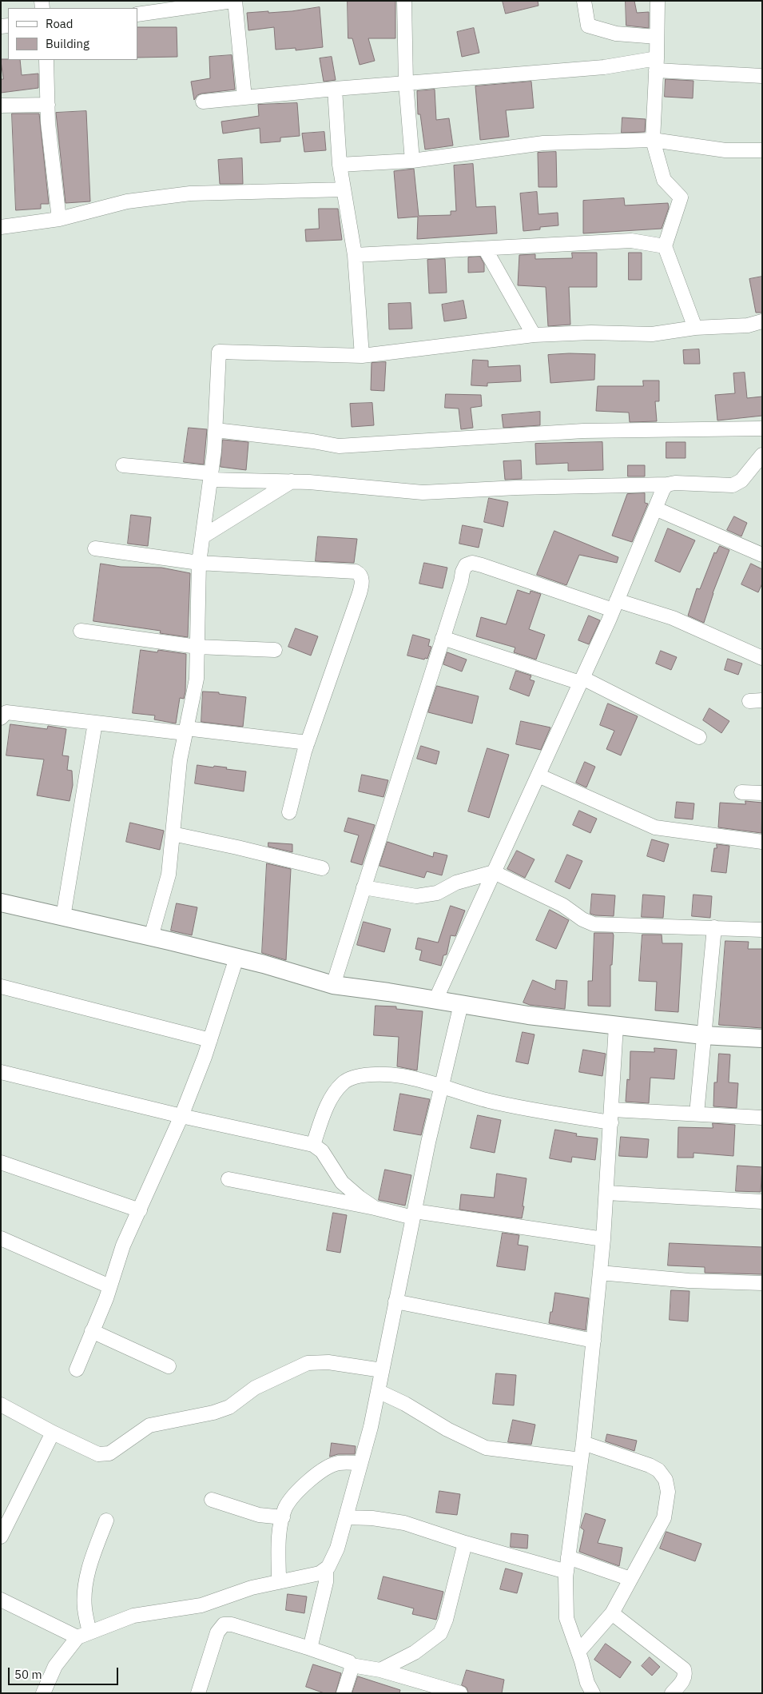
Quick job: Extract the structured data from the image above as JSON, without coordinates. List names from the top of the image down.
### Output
{
  "legend": ["Road", "Building"],
  "scale_bar": "50 m"
}
